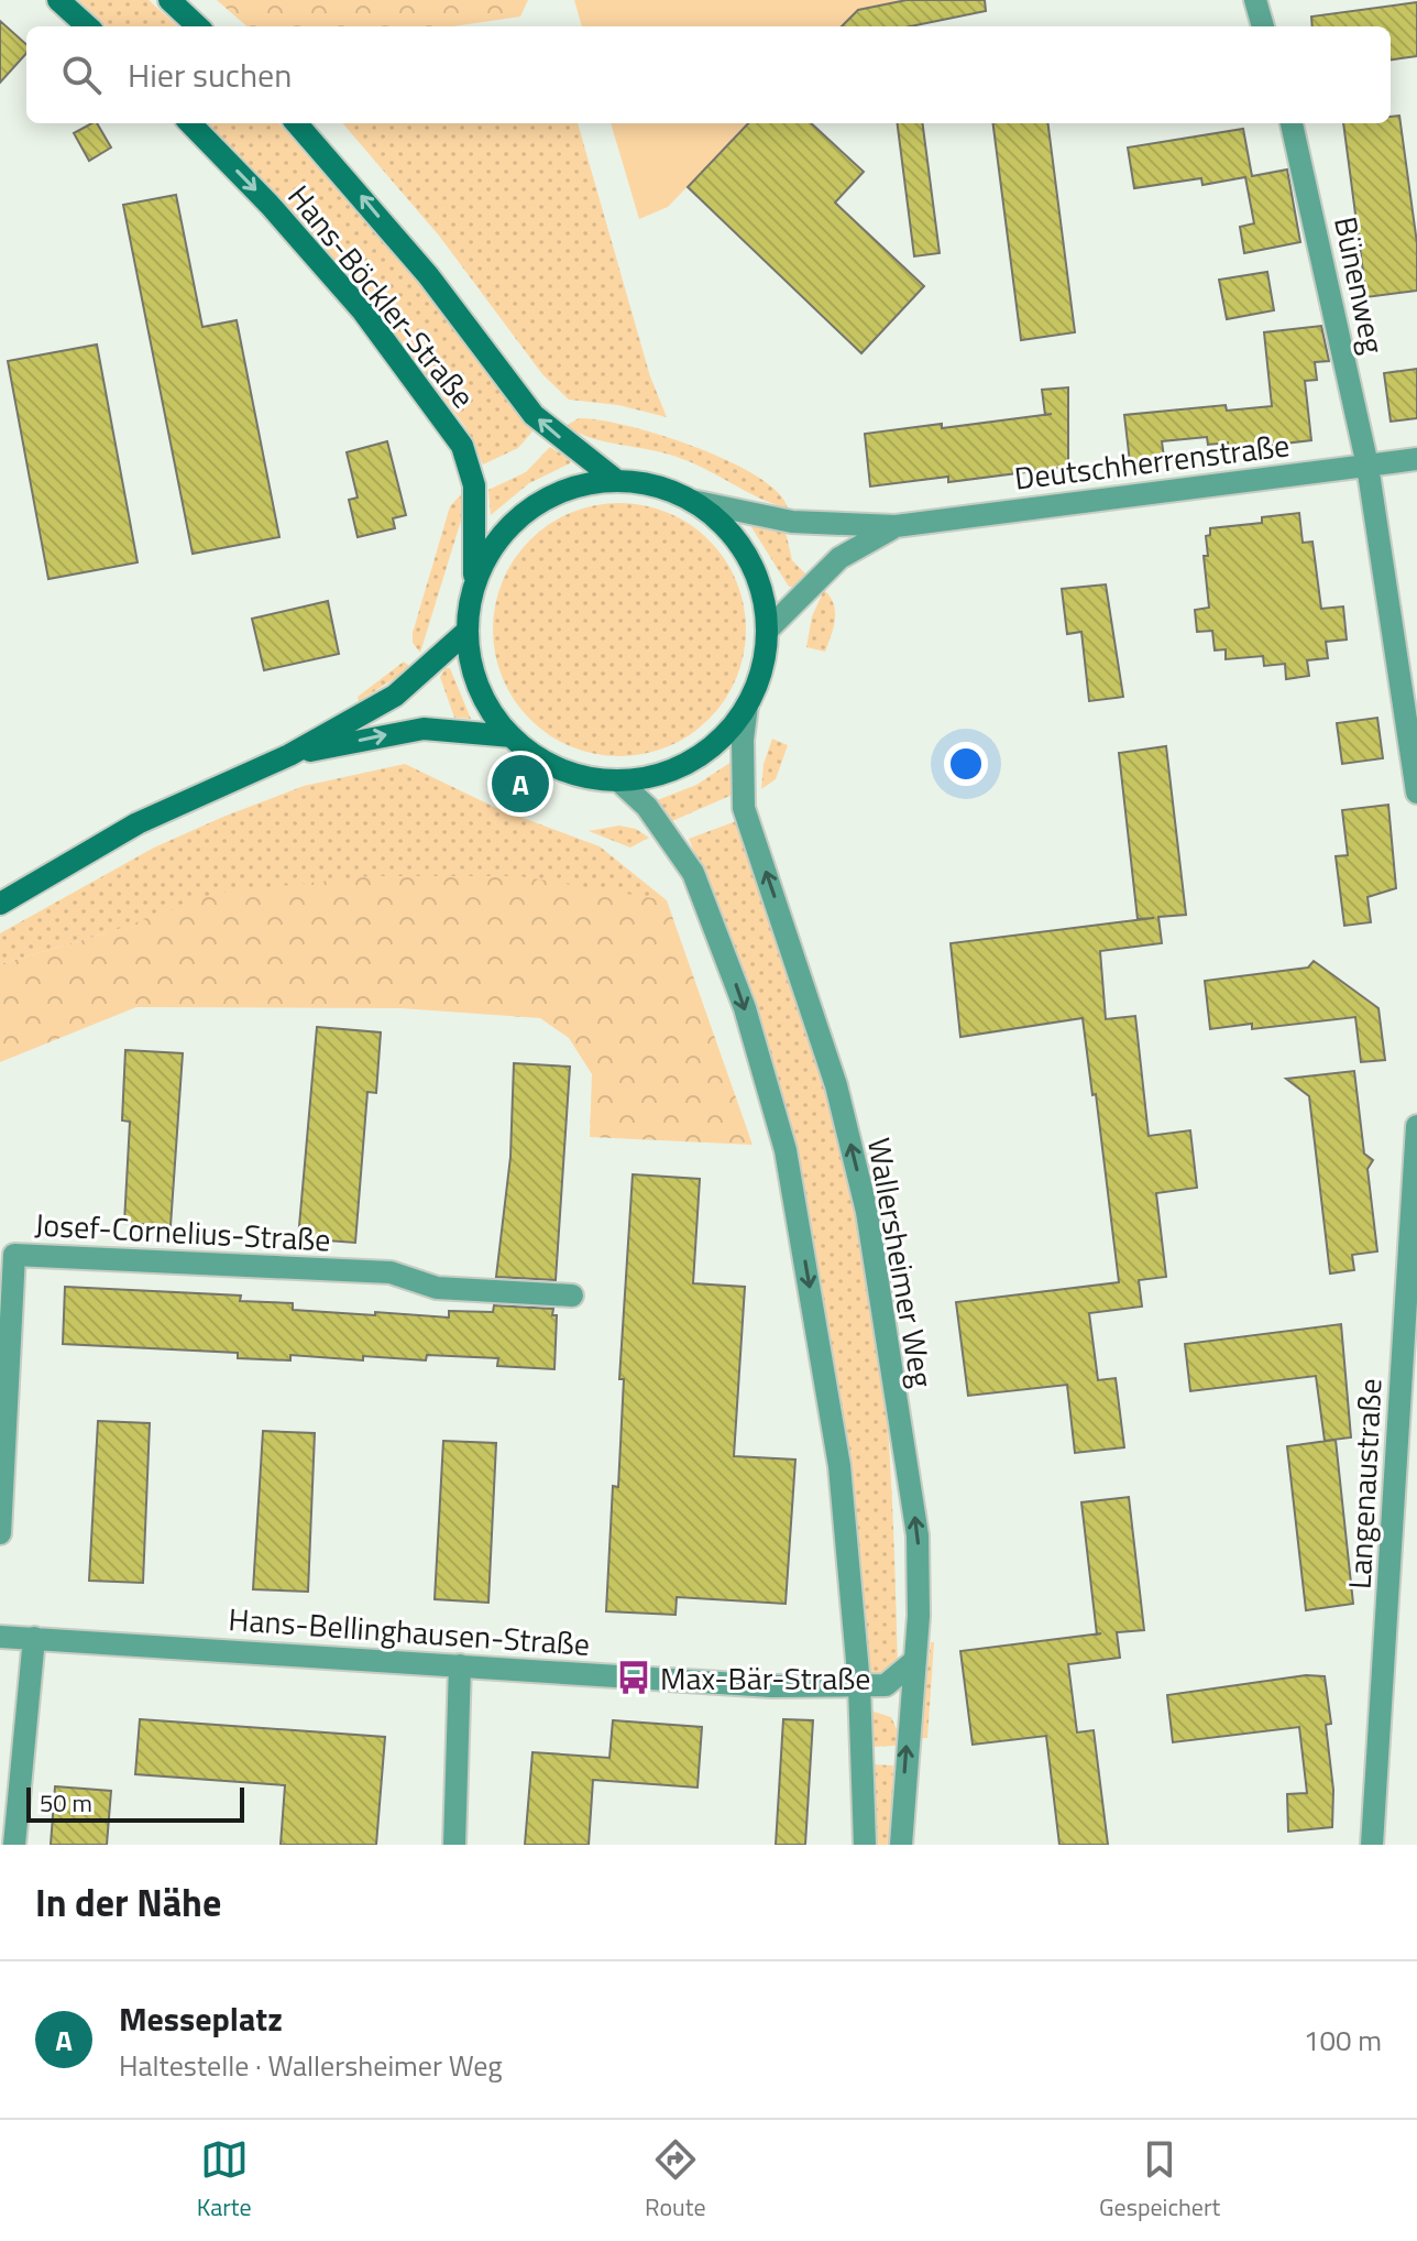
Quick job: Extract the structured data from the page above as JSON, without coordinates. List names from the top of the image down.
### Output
{
  "streets": {
    "main road": ["Hans-Böckler-Straße", "Wallersheimer Weg"],
    "street": [
      "Bünenweg",
      "Deutschherrenstraße",
      "Josef-Cornelius-Straße",
      "Langenaustraße",
      "Hans-Bellinghausen-Straße"
    ]
  },
  "crossings": [
    ["Bünenweg", "Deutschherrenstraße"],
    ["Hans-Böckler-Straße", "Deutschherrenstraße"],
    ["Hans-Böckler-Straße", "Wallersheimer Weg"],
    ["Deutschherrenstraße", "Wallersheimer Weg"],
    ["Wallersheimer Weg", "Hans-Bellinghausen-Straße"]
  ],
  "one_way": ["Wallersheimer Weg"],
  "places": {
    "bus stop": ["Max-Bär-Straße"]
  },
  "scale_bar": "50 m",
  "page": {
    "search": "Hier suchen",
    "pins": "A",
    "scale": "50 m",
    "heading": "In der Nähe",
    "list": [
      {
        "mark": "A",
        "name": "Messeplatz",
        "note": "Haltestelle · Wallersheimer Weg",
        "value": "100 m"
      }
    ],
    "nav": ["Karte", "Route", "Gespeichert"]
  }
}
